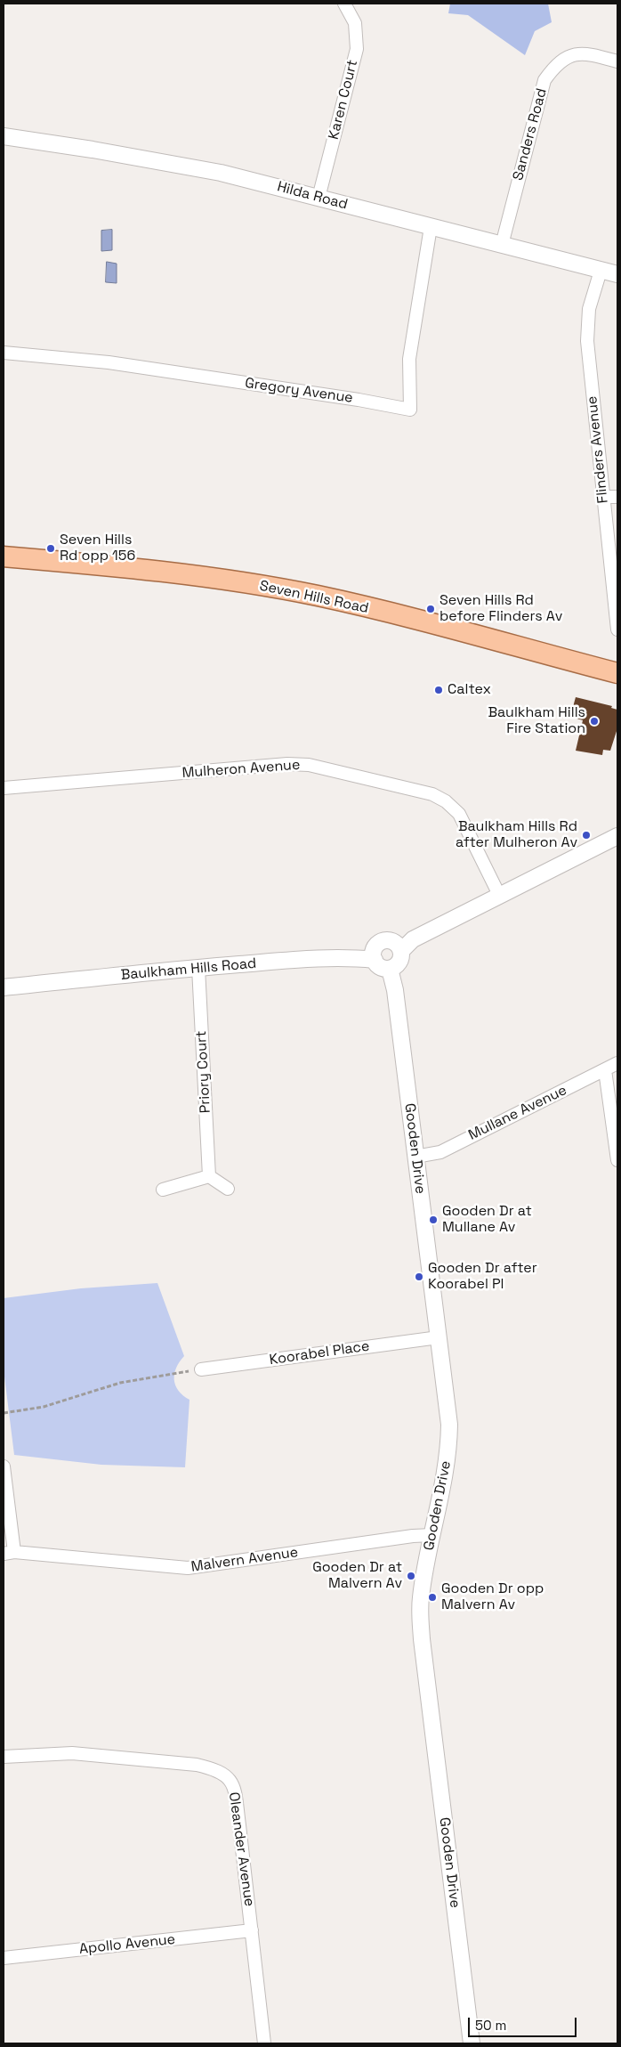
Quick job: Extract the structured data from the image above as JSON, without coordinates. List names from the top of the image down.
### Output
{
  "streets": {
    "main road": ["Seven Hills Road"],
    "street": [
      "Karen Court",
      "Sanders Road",
      "Hilda Road",
      "Gregory Avenue",
      "Flinders Avenue",
      "Mulheron Avenue",
      "Baulkham Hills Road",
      "Priory Court",
      "Mullane Avenue",
      "Gooden Drive",
      "Koorabel Place",
      "Malvern Avenue",
      "Oleander Avenue",
      "Apollo Avenue"
    ]
  },
  "crossings": [
    ["Karen Court", "Hilda Road"],
    ["Sanders Road", "Hilda Road"],
    ["Hilda Road", "Gregory Avenue"],
    ["Hilda Road", "Flinders Avenue"],
    ["Baulkham Hills Road", "Priory Court"],
    ["Baulkham Hills Road", "Gooden Drive"],
    ["Mullane Avenue", "Gooden Drive"],
    ["Gooden Drive", "Koorabel Place"],
    ["Gooden Drive", "Malvern Avenue"],
    ["Oleander Avenue", "Apollo Avenue"]
  ],
  "places": [
    "Seven Hills Rd opp 156",
    "Seven Hills Rd before Flinders Av",
    "Caltex",
    "Baulkham Hills Fire Station",
    "Baulkham Hills Rd after Mulheron Av",
    "Gooden Dr at Mullane Av",
    "Gooden Dr after Koorabel Pl",
    "Gooden Dr at Malvern Av",
    "Gooden Dr opp Malvern Av"
  ],
  "scale_bar": "50 m"
}
